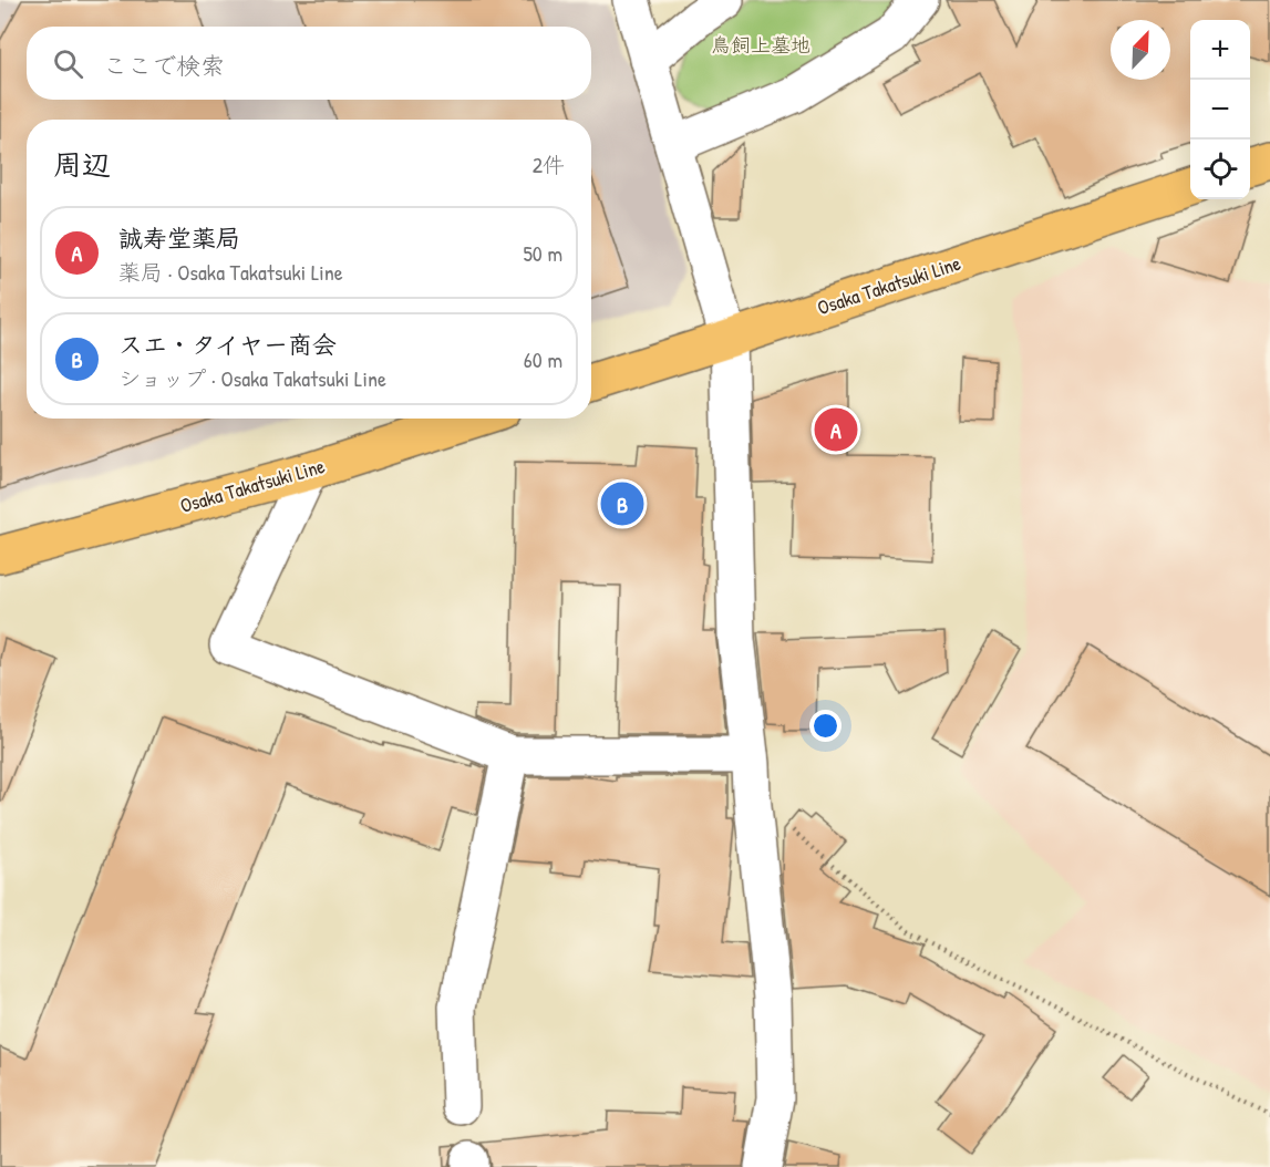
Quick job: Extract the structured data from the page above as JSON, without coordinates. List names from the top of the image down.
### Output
{
  "streets": {
    "main road": ["Osaka Takatsuki Line"]
  },
  "parks": ["鳥飼上墓地"],
  "north": "top right",
  "page": {
    "map_buttons": ["+", "−"],
    "search": "ここで検索",
    "heading": ["周辺", "2件"],
    "list": [
      {
        "mark": "A",
        "name": "誠寿堂薬局",
        "note": "薬局 · Osaka Takatsuki Line",
        "value": "50 m"
      },
      {
        "mark": "B",
        "name": "スエ・タイヤー商会",
        "note": "ショップ · Osaka Takatsuki Line",
        "value": "60 m"
      }
    ],
    "pins": ["A", "B"]
  }
}
